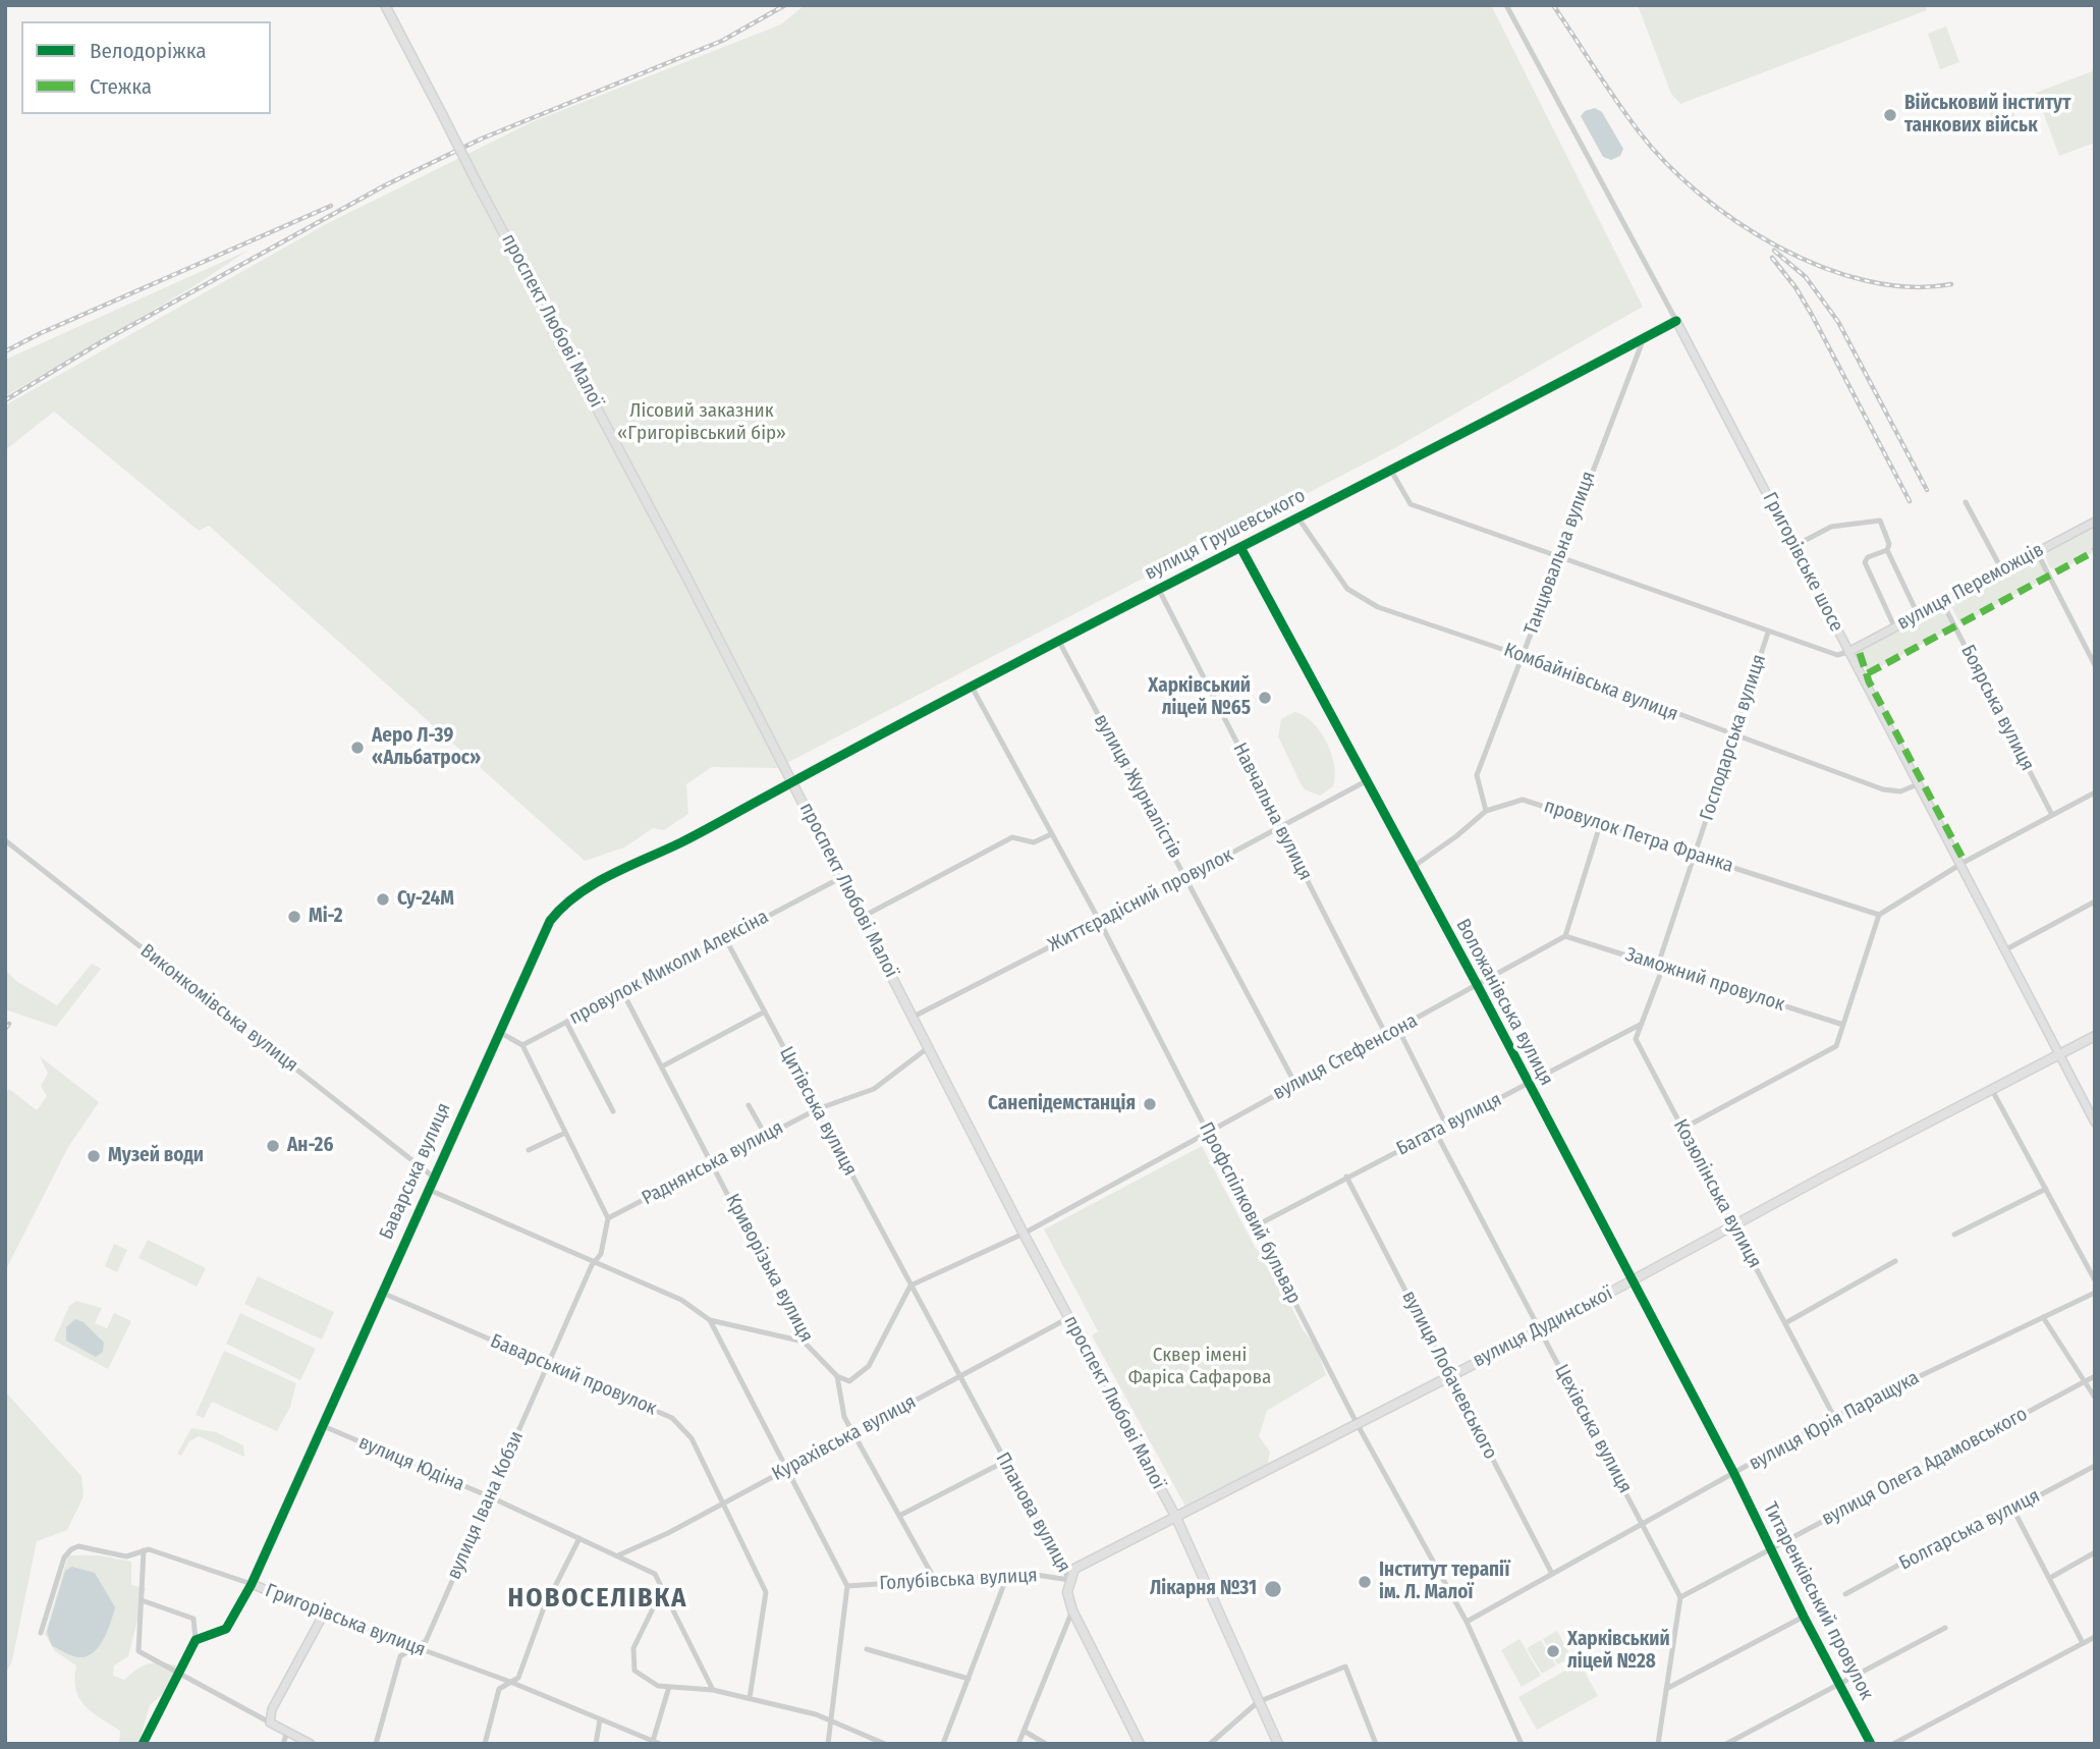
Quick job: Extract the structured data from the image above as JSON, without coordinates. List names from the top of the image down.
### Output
{
  "streets": {
    "main road": ["проспект Любові Малої", "вулиця Дудинської", "Планова вулиця"],
    "street": [
      "вулиця Грушевського",
      "Танцювальна вулиця",
      "Григорівське шосе",
      "вулиця Переможців",
      "Комбайнівська вулиця",
      "Боярська вулиця",
      "Господарська вулиця",
      "вулиця Журналістів",
      "Навчальна вулиця",
      "провулок Петра Франка",
      "Життєрадісний провулок",
      "провулок Миколи Алексіна",
      "Заможний провулок",
      "Воложанівська вулиця",
      "Виконкомівська вулиця",
      "вулиця Стефенсона",
      "Цитівська вулиця",
      "Багата вулиця",
      "Раднянська вулиця",
      "Баварська вулиця",
      "Козюлінська вулиця",
      "Профспілковий бульвар",
      "Криворізька вулиця",
      "Баварський провулок",
      "вулиця Лобачевського",
      "вулиця Юрія Паращука",
      "Цехівська вулиця",
      "Курахівська вулиця",
      "вулиця Юдіна",
      "вулиця Олега Адамовського",
      "вулиця Івана Кобзи",
      "Болгарська вулиця",
      "Голубівська вулиця",
      "Титаренківський провулок",
      "Григорівська вулиця"
    ]
  },
  "crossings": [
    ["проспект Любові Малої", "вулиця Грушевського"],
    ["проспект Любові Малої", "Життєрадісний провулок"],
    ["проспект Любові Малої", "провулок Миколи Алексіна"],
    ["проспект Любові Малої", "вулиця Стефенсона"],
    ["проспект Любові Малої", "Раднянська вулиця"],
    ["проспект Любові Малої", "Баварська вулиця"],
    ["проспект Любові Малої", "вулиця Дудинської"],
    ["проспект Любові Малої", "Курахівська вулиця"],
    ["вулиця Грушевського", "Танцювальна вулиця"],
    ["вулиця Грушевського", "Григорівське шосе"],
    ["вулиця Грушевського", "Комбайнівська вулиця"],
    ["вулиця Грушевського", "вулиця Журналістів"],
    ["вулиця Грушевського", "Навчальна вулиця"],
    ["вулиця Грушевського", "Воложанівська вулиця"],
    ["вулиця Грушевського", "Баварська вулиця"],
    ["вулиця Грушевського", "Профспілковий бульвар"],
    ["Танцювальна вулиця", "Комбайнівська вулиця"],
    ["Танцювальна вулиця", "провулок Петра Франка"],
    ["Григорівське шосе", "вулиця Переможців"],
    ["Григорівське шосе", "Комбайнівська вулиця"],
    ["Григорівське шосе", "вулиця Дудинської"],
    ["вулиця Переможців", "Боярська вулиця"],
    ["Комбайнівська вулиця", "Господарська вулиця"],
    ["Господарська вулиця", "провулок Петра Франка"],
    ["Господарська вулиця", "Заможний провулок"],
    ["Господарська вулиця", "Козюлінська вулиця"],
    ["вулиця Журналістів", "Життєрадісний провулок"],
    ["вулиця Журналістів", "вулиця Стефенсона"],
    ["Навчальна вулиця", "Життєрадісний провулок"],
    ["Навчальна вулиця", "вулиця Стефенсона"],
    ["провулок Петра Франка", "Воложанівська вулиця"],
    ["Життєрадісний провулок", "Воложанівська вулиця"],
    ["Життєрадісний провулок", "Профспілковий бульвар"],
    ["провулок Миколи Алексіна", "Цитівська вулиця"],
    ["провулок Миколи Алексіна", "Криворізька вулиця"],
    ["Заможний провулок", "вулиця Стефенсона"],
    ["Заможний провулок", "Козюлінська вулиця"],
    ["Воложанівська вулиця", "вулиця Стефенсона"],
    ["Воложанівська вулиця", "Багата вулиця"],
    ["Воложанівська вулиця", "вулиця Дудинської"],
    ["Воложанівська вулиця", "вулиця Юрія Паращука"],
    ["Воложанівська вулиця", "Титаренківський провулок"],
    ["Виконкомівська вулиця", "Баварська вулиця"],
    ["вулиця Стефенсона", "Цитівська вулиця"],
    ["вулиця Стефенсона", "Профспілковий бульвар"],
    ["вулиця Стефенсона", "Планова вулиця"],
    ["Цитівська вулиця", "Раднянська вулиця"],
    ["Цитівська вулиця", "Планова вулиця"],
    ["Багата вулиця", "Козюлінська вулиця"],
    ["Багата вулиця", "Профспілковий бульвар"],
    ["Багата вулиця", "вулиця Лобачевського"],
    ["Багата вулиця", "Цехівська вулиця"],
    ["Раднянська вулиця", "Криворізька вулиця"],
    ["Раднянська вулиця", "вулиця Івана Кобзи"],
    ["Баварська вулиця", "Баварський провулок"],
    ["Баварська вулиця", "вулиця Юдіна"],
    ["Баварська вулиця", "Григорівська вулиця"],
    ["Козюлінська вулиця", "вулиця Дудинської"],
    ["Козюлінська вулиця", "вулиця Юрія Паращука"],
    ["Профспілковий бульвар", "вулиця Дудинської"],
    ["Профспілковий бульвар", "вулиця Юрія Паращука"],
    ["вулиця Дудинської", "вулиця Лобачевського"],
    ["вулиця Дудинської", "Цехівська вулиця"],
    ["вулиця Дудинської", "Планова вулиця"],
    ["вулиця Дудинської", "Голубівська вулиця"],
    ["Баварський провулок", "Курахівська вулиця"],
    ["Баварський провулок", "вулиця Івана Кобзи"],
    ["вулиця Лобачевського", "вулиця Юрія Паращука"],
    ["вулиця Юрія Паращука", "Цехівська вулиця"],
    ["вулиця Юрія Паращука", "Титаренківський провулок"],
    ["Цехівська вулиця", "вулиця Олега Адамовського"],
    ["Курахівська вулиця", "вулиця Юдіна"],
    ["Курахівська вулиця", "Планова вулиця"],
    ["вулиця Юдіна", "вулиця Івана Кобзи"],
    ["вулиця Олега Адамовського", "Титаренківський провулок"],
    ["вулиця Івана Кобзи", "Григорівська вулиця"],
    ["Планова вулиця", "Голубівська вулиця"]
  ],
  "districts": ["НОВОСЕЛІВКА"],
  "parks": ["Лісовий заказник «Григорівський бір»", "Сквер імені Фаріса Сафарова"],
  "places": [
    "Військовий інститут танкових військ",
    "Харківський ліцей №65",
    "Аеро Л-39 «Альбатрос»",
    "Су-24М",
    "Мі-2",
    "Санепідемстанція",
    "Ан-26",
    "Музей води",
    "Інститут терапії ім. Л. Малої",
    "Лікарня №31",
    "Харківський ліцей №28"
  ],
  "legend": ["Велодоріжка", "Стежка"]
}
